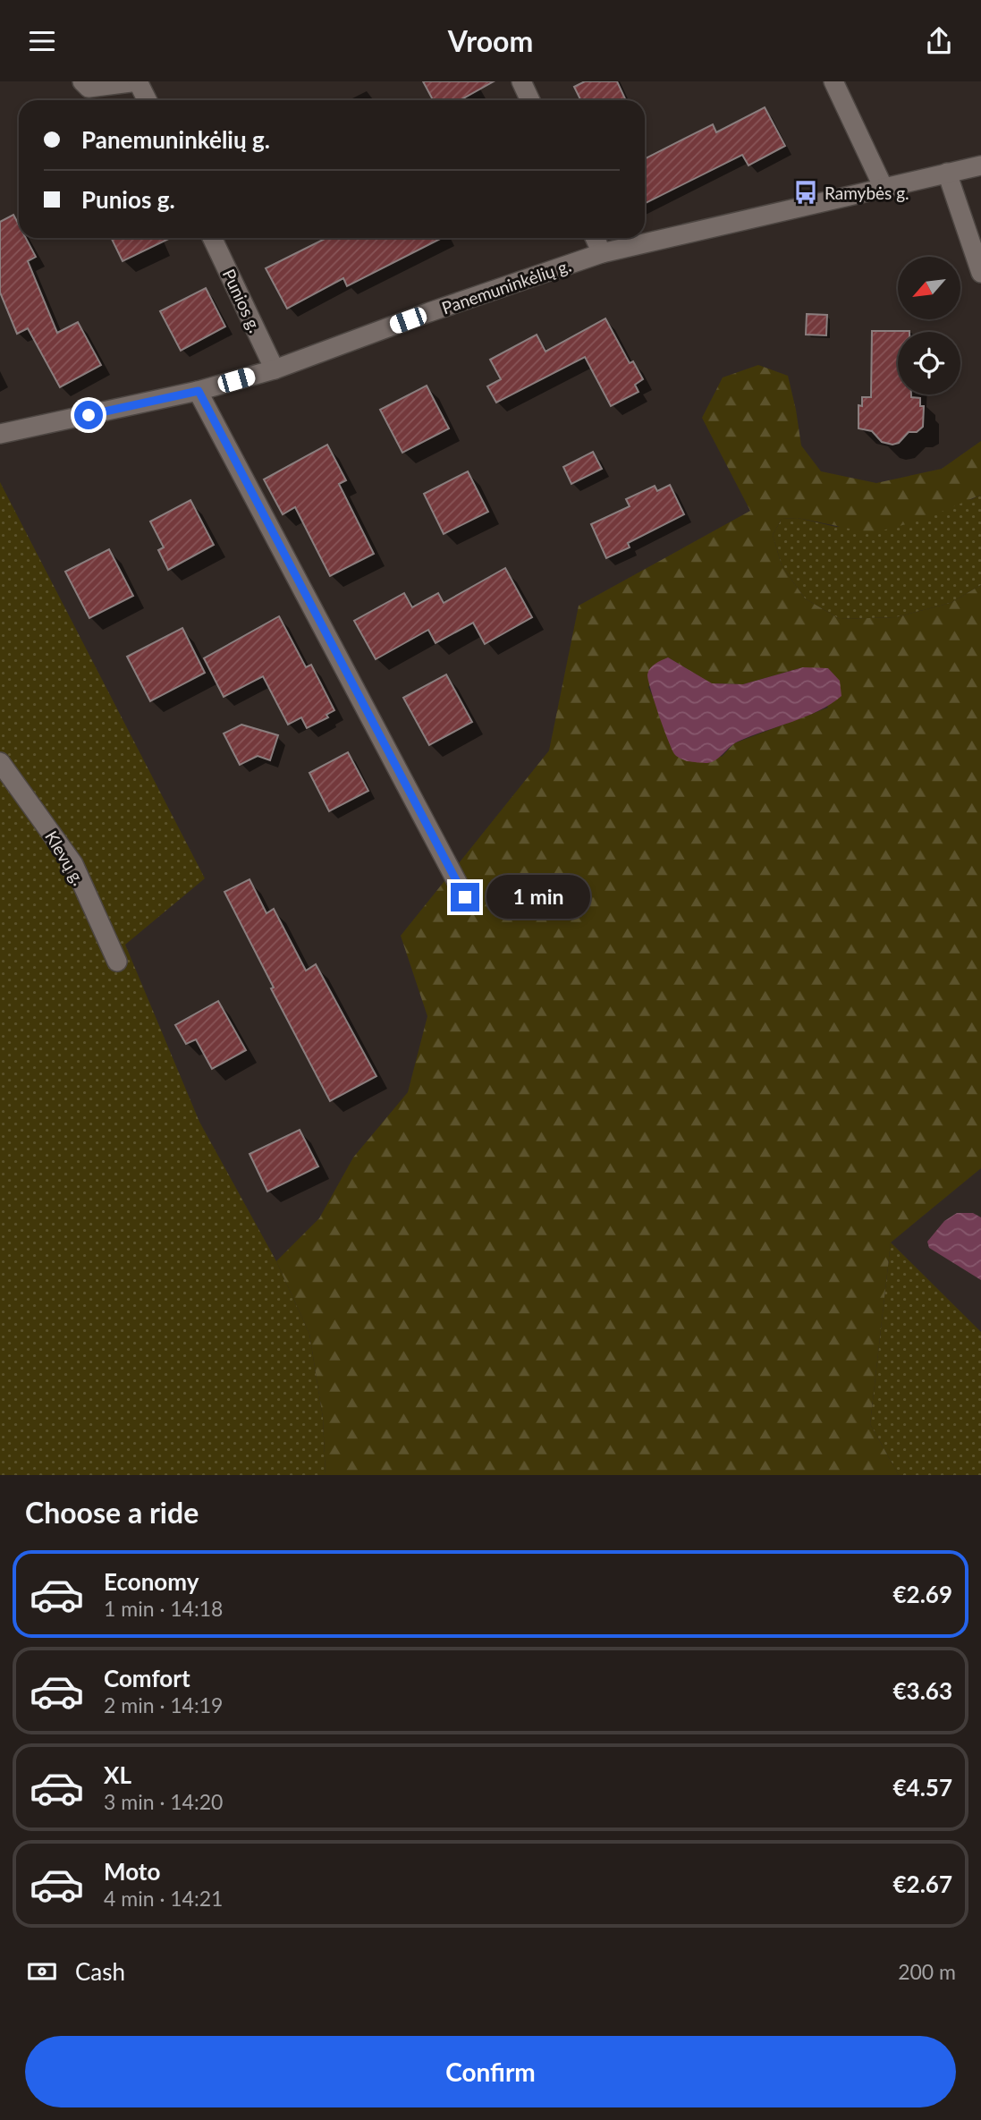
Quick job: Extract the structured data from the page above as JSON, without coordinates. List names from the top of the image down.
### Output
{
  "streets": {
    "street": ["Panemuninkėlių g.", "Punios g.", "Klevų g."]
  },
  "crossings": [
    ["Panemuninkėlių g.", "Punios g."]
  ],
  "places": {
    "bus stop": ["Ramybės g."]
  },
  "north": "bottom left",
  "page": {
    "header": "Vroom",
    "banner": ["Panemuninkėlių g.", "Punios g."],
    "bubble": "1 min",
    "heading": "Choose a ride",
    "list": [
      {
        "name": "Economy",
        "note": "1 min · 14:18",
        "value": "€2.69"
      },
      {
        "name": "Comfort",
        "note": "2 min · 14:19",
        "value": "€3.63"
      },
      {
        "name": "XL",
        "note": "3 min · 14:20",
        "value": "€4.57"
      },
      {
        "name": "Moto",
        "note": "4 min · 14:21",
        "value": "€2.67"
      }
    ],
    "pay": ["Cash", "200 m"],
    "buttons": "Confirm"
  }
}
